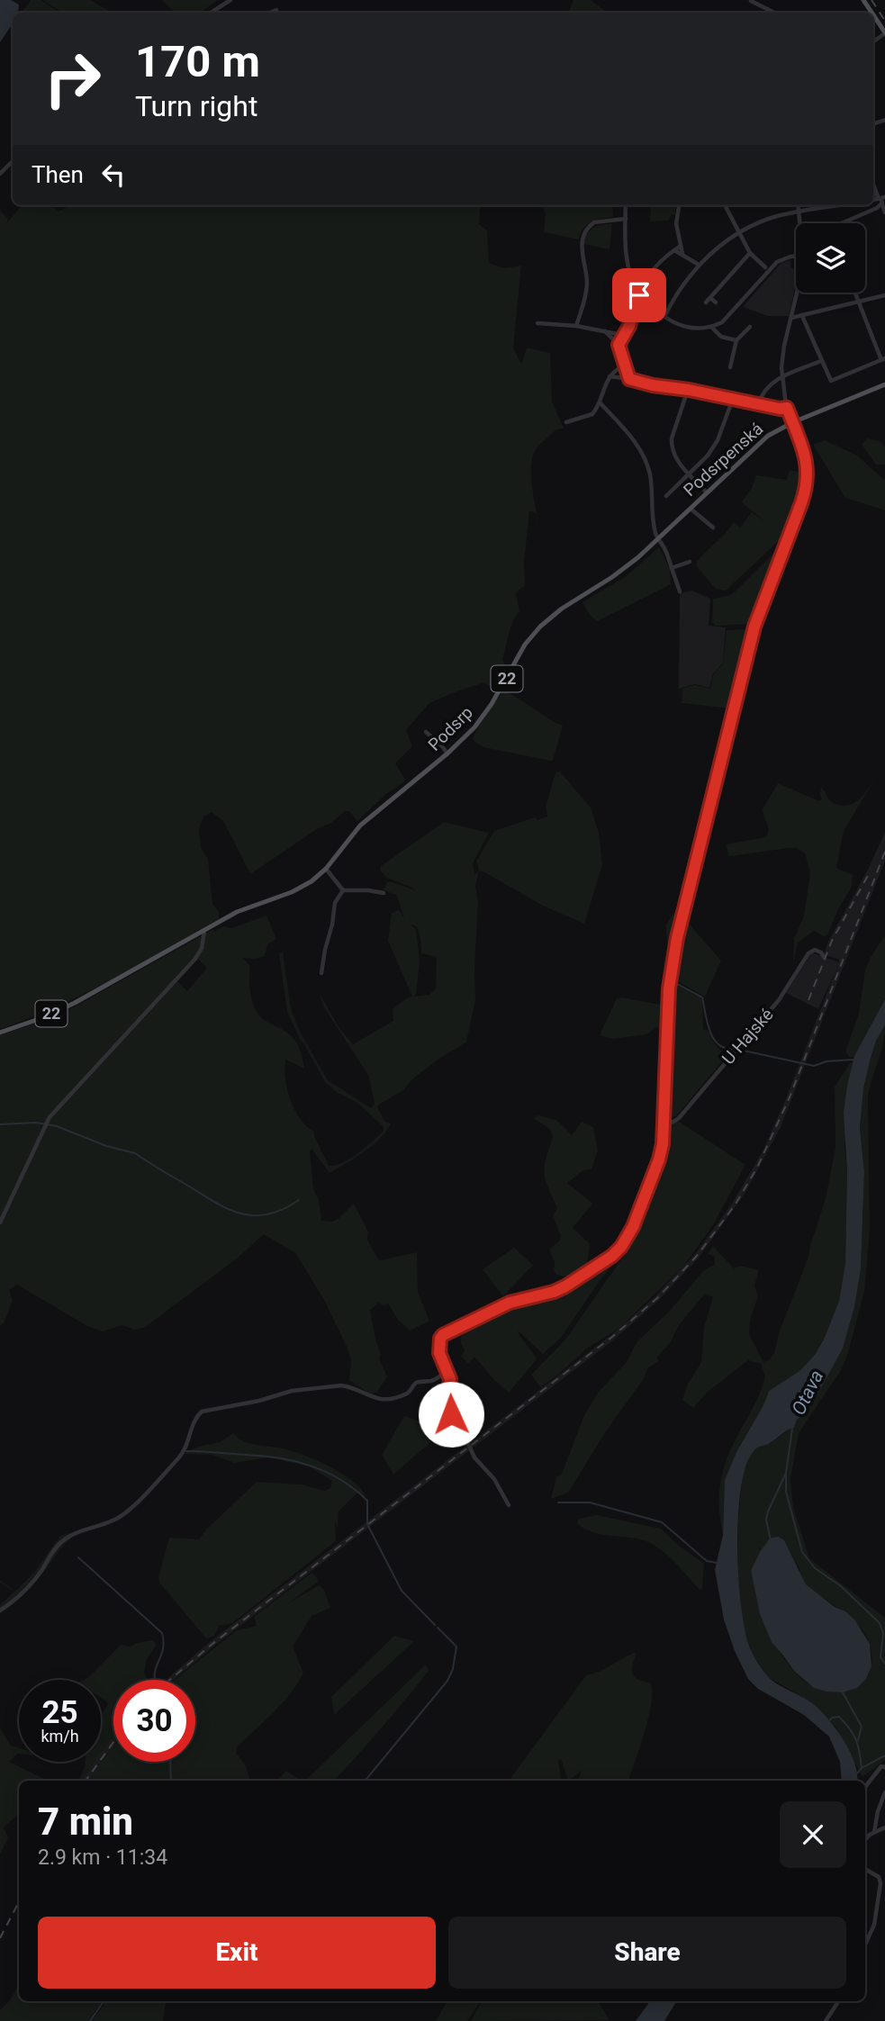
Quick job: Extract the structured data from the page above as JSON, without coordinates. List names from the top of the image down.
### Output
{
  "streets": {
    "main road": ["Podsrpenská", "22", "Podsrp"],
    "street": ["U Hajské"]
  },
  "crossings": [
    ["Podsrpenská", "Podsrp"],
    ["22", "Podsrp"]
  ],
  "water": ["Otava"],
  "page": {
    "turn": ["170 m", "Turn right"],
    "then": "Then",
    "speed": "25 km/h",
    "limit": "30",
    "heading": ["7 min", "2.9 km · 11:34"],
    "buttons": ["Exit", "Share"]
  }
}
